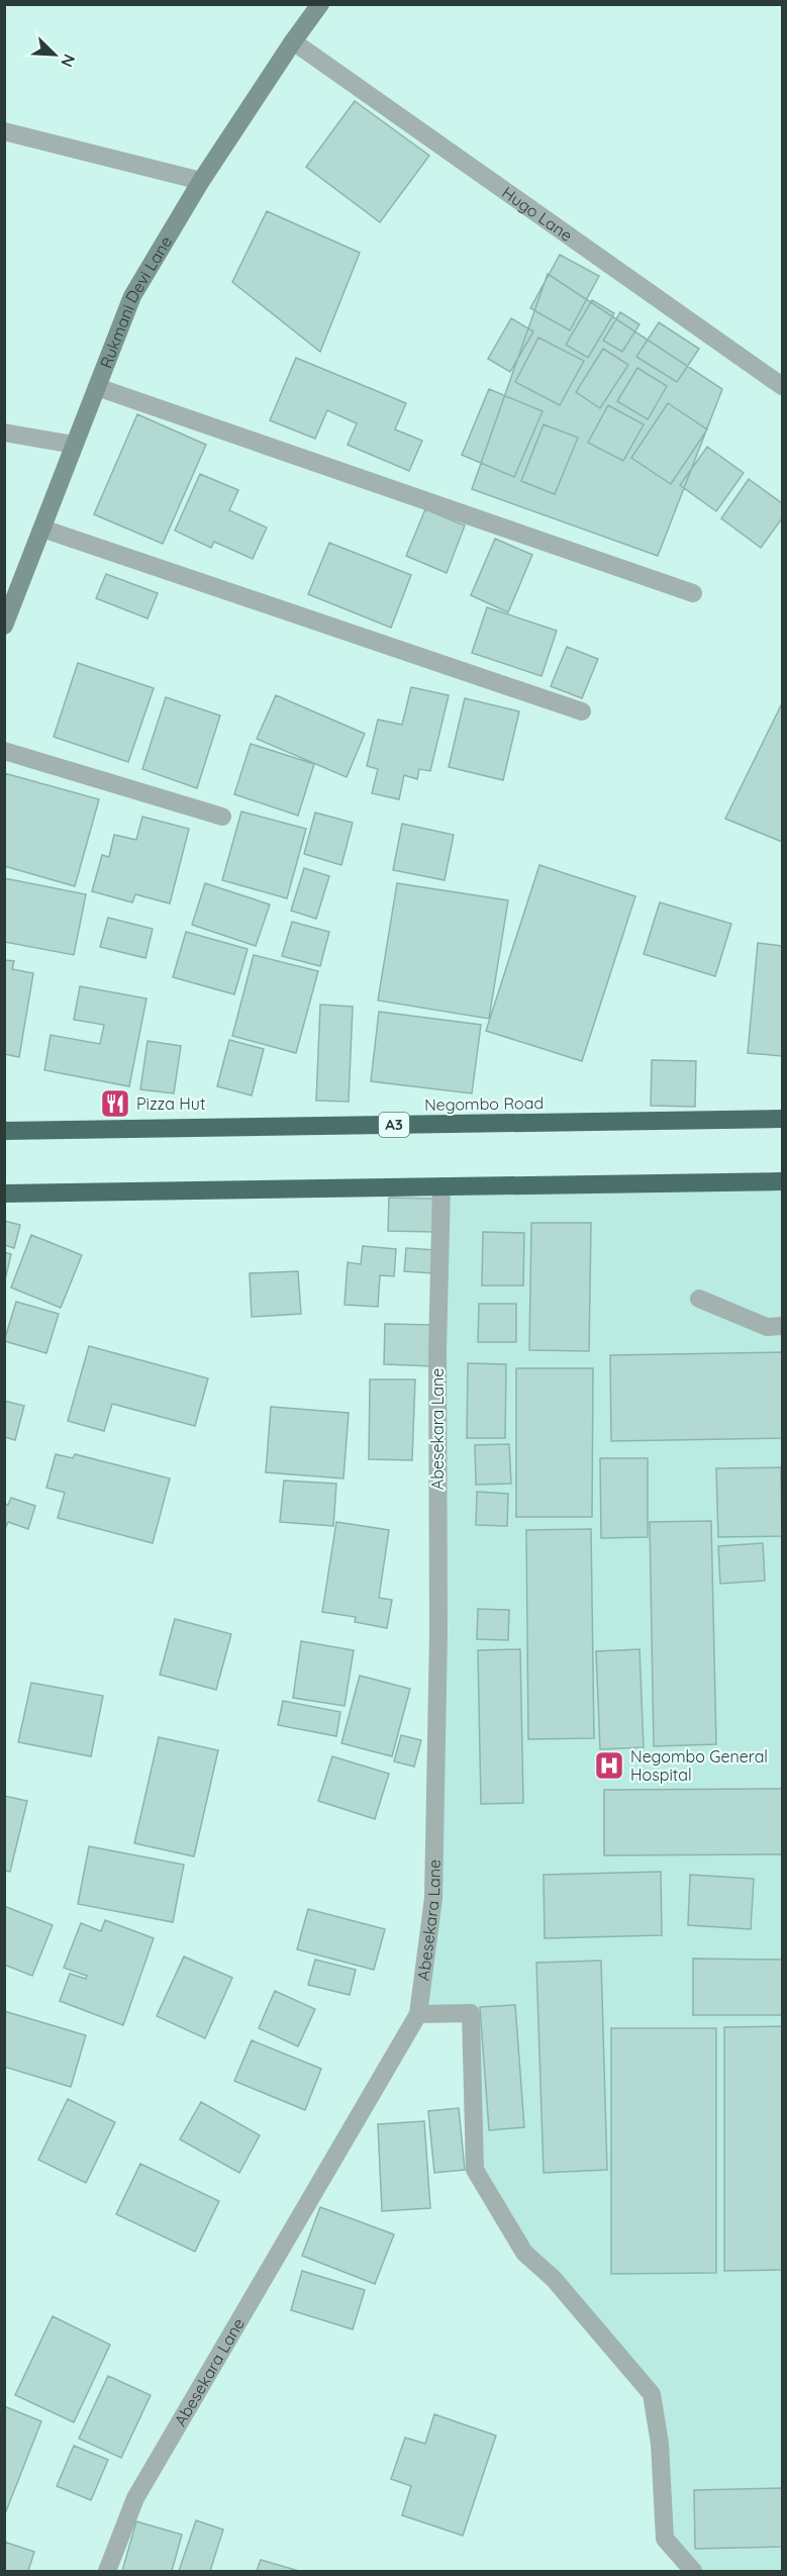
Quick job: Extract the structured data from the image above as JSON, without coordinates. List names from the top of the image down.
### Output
{
  "streets": {
    "highway": ["Negombo Road", "A3"],
    "street": ["Hugo Lane", "Rukmani Devi Lane", "Abesekara Lane"]
  },
  "crossings": [
    ["Hugo Lane", "Rukmani Devi Lane"]
  ],
  "places": {
    "restaurant": ["Pizza Hut"],
    "hospital": ["Negombo General Hospital"]
  },
  "north": "bottom right"
}
